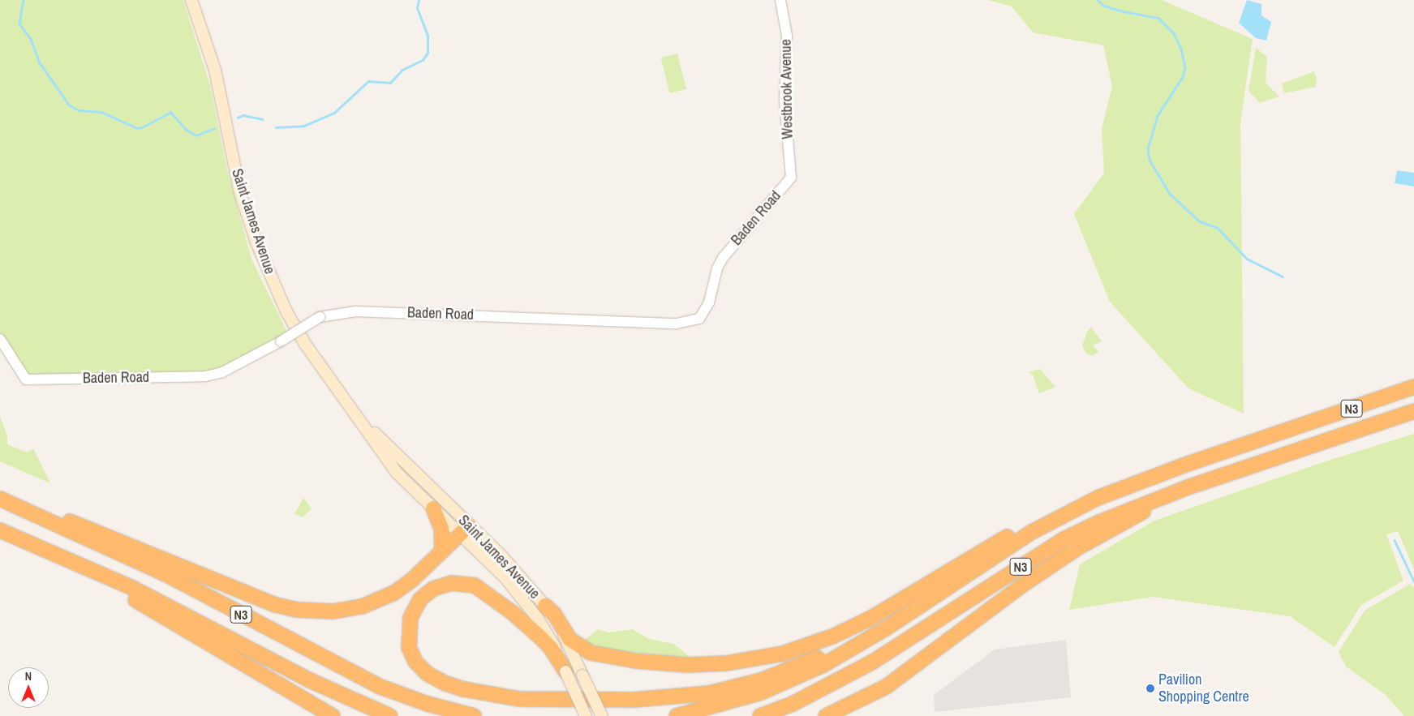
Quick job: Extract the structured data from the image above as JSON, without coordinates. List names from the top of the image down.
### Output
{
  "streets": {
    "highway": ["N3"],
    "main road": ["Saint James Avenue"],
    "street": ["Westbrook Avenue", "Baden Road"]
  },
  "crossings": [
    ["Westbrook Avenue", "Baden Road"]
  ],
  "places": ["Pavilion Shopping Centre"],
  "north": "top"
}
